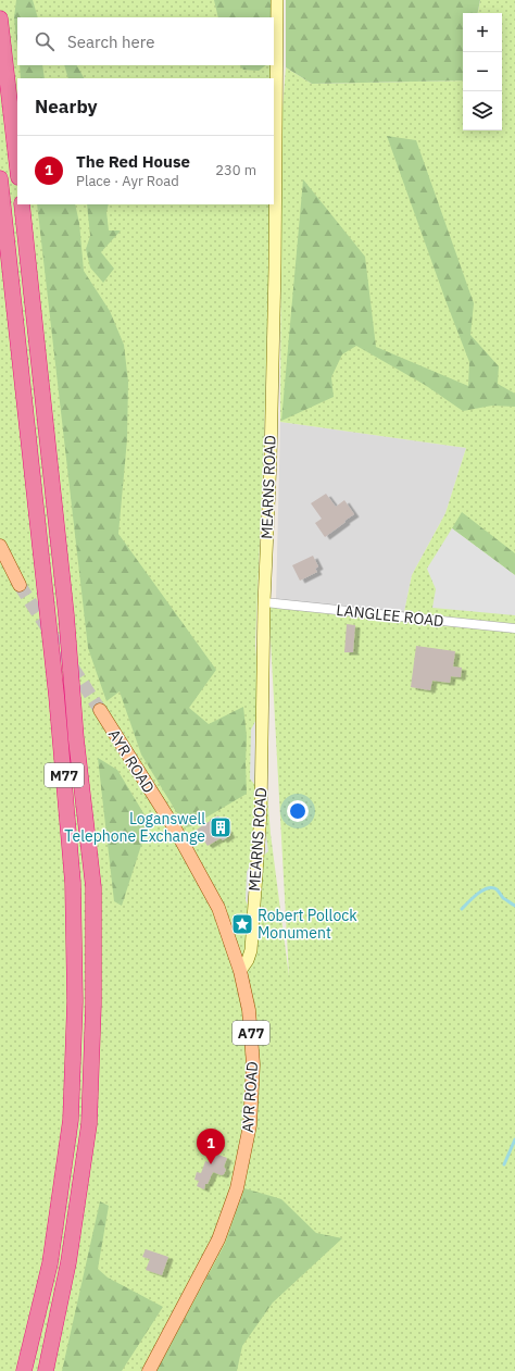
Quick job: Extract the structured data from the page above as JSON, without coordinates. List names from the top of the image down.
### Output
{
  "streets": {
    "highway": ["M77"],
    "main road": ["AYR ROAD", "A77"],
    "street": ["MEARNS ROAD", "LANGLEE ROAD"]
  },
  "crossings": [
    ["MEARNS ROAD", "LANGLEE ROAD"],
    ["MEARNS ROAD", "AYR ROAD"]
  ],
  "places": {
    "building": ["Loganswell Telephone Exchange"],
    "place": ["Robert Pollock Monument"]
  },
  "page": {
    "map_buttons": ["+", "−"],
    "search": "Search here",
    "heading": "Nearby",
    "list": [
      {
        "mark": "1",
        "name": "The Red House",
        "note": "Place · Ayr Road",
        "value": "230 m"
      }
    ],
    "pins": "1"
  }
}
